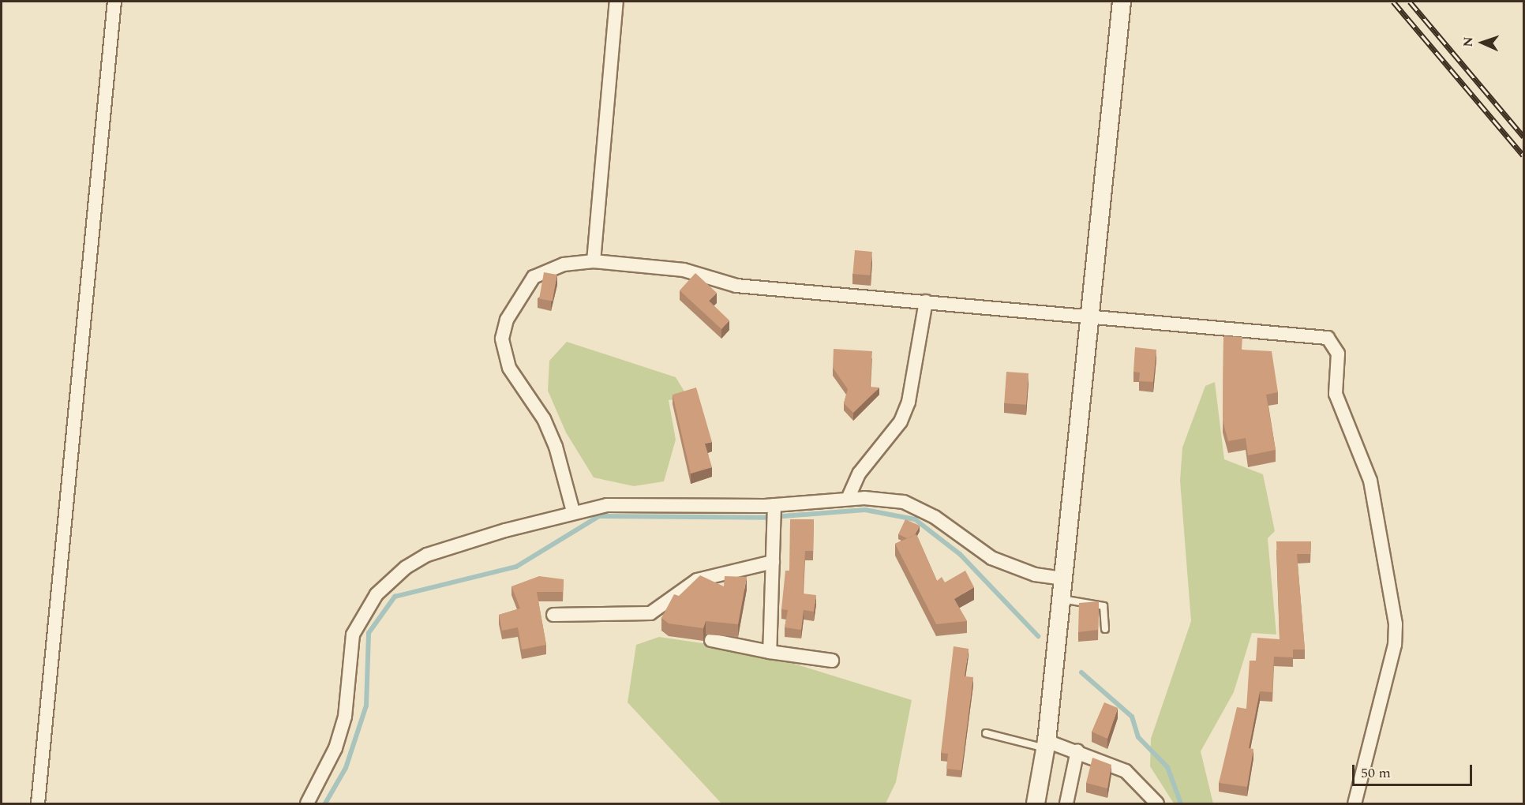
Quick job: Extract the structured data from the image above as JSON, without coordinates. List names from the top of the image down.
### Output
{
  "scale_bar": "50 m",
  "north": "left"
}
